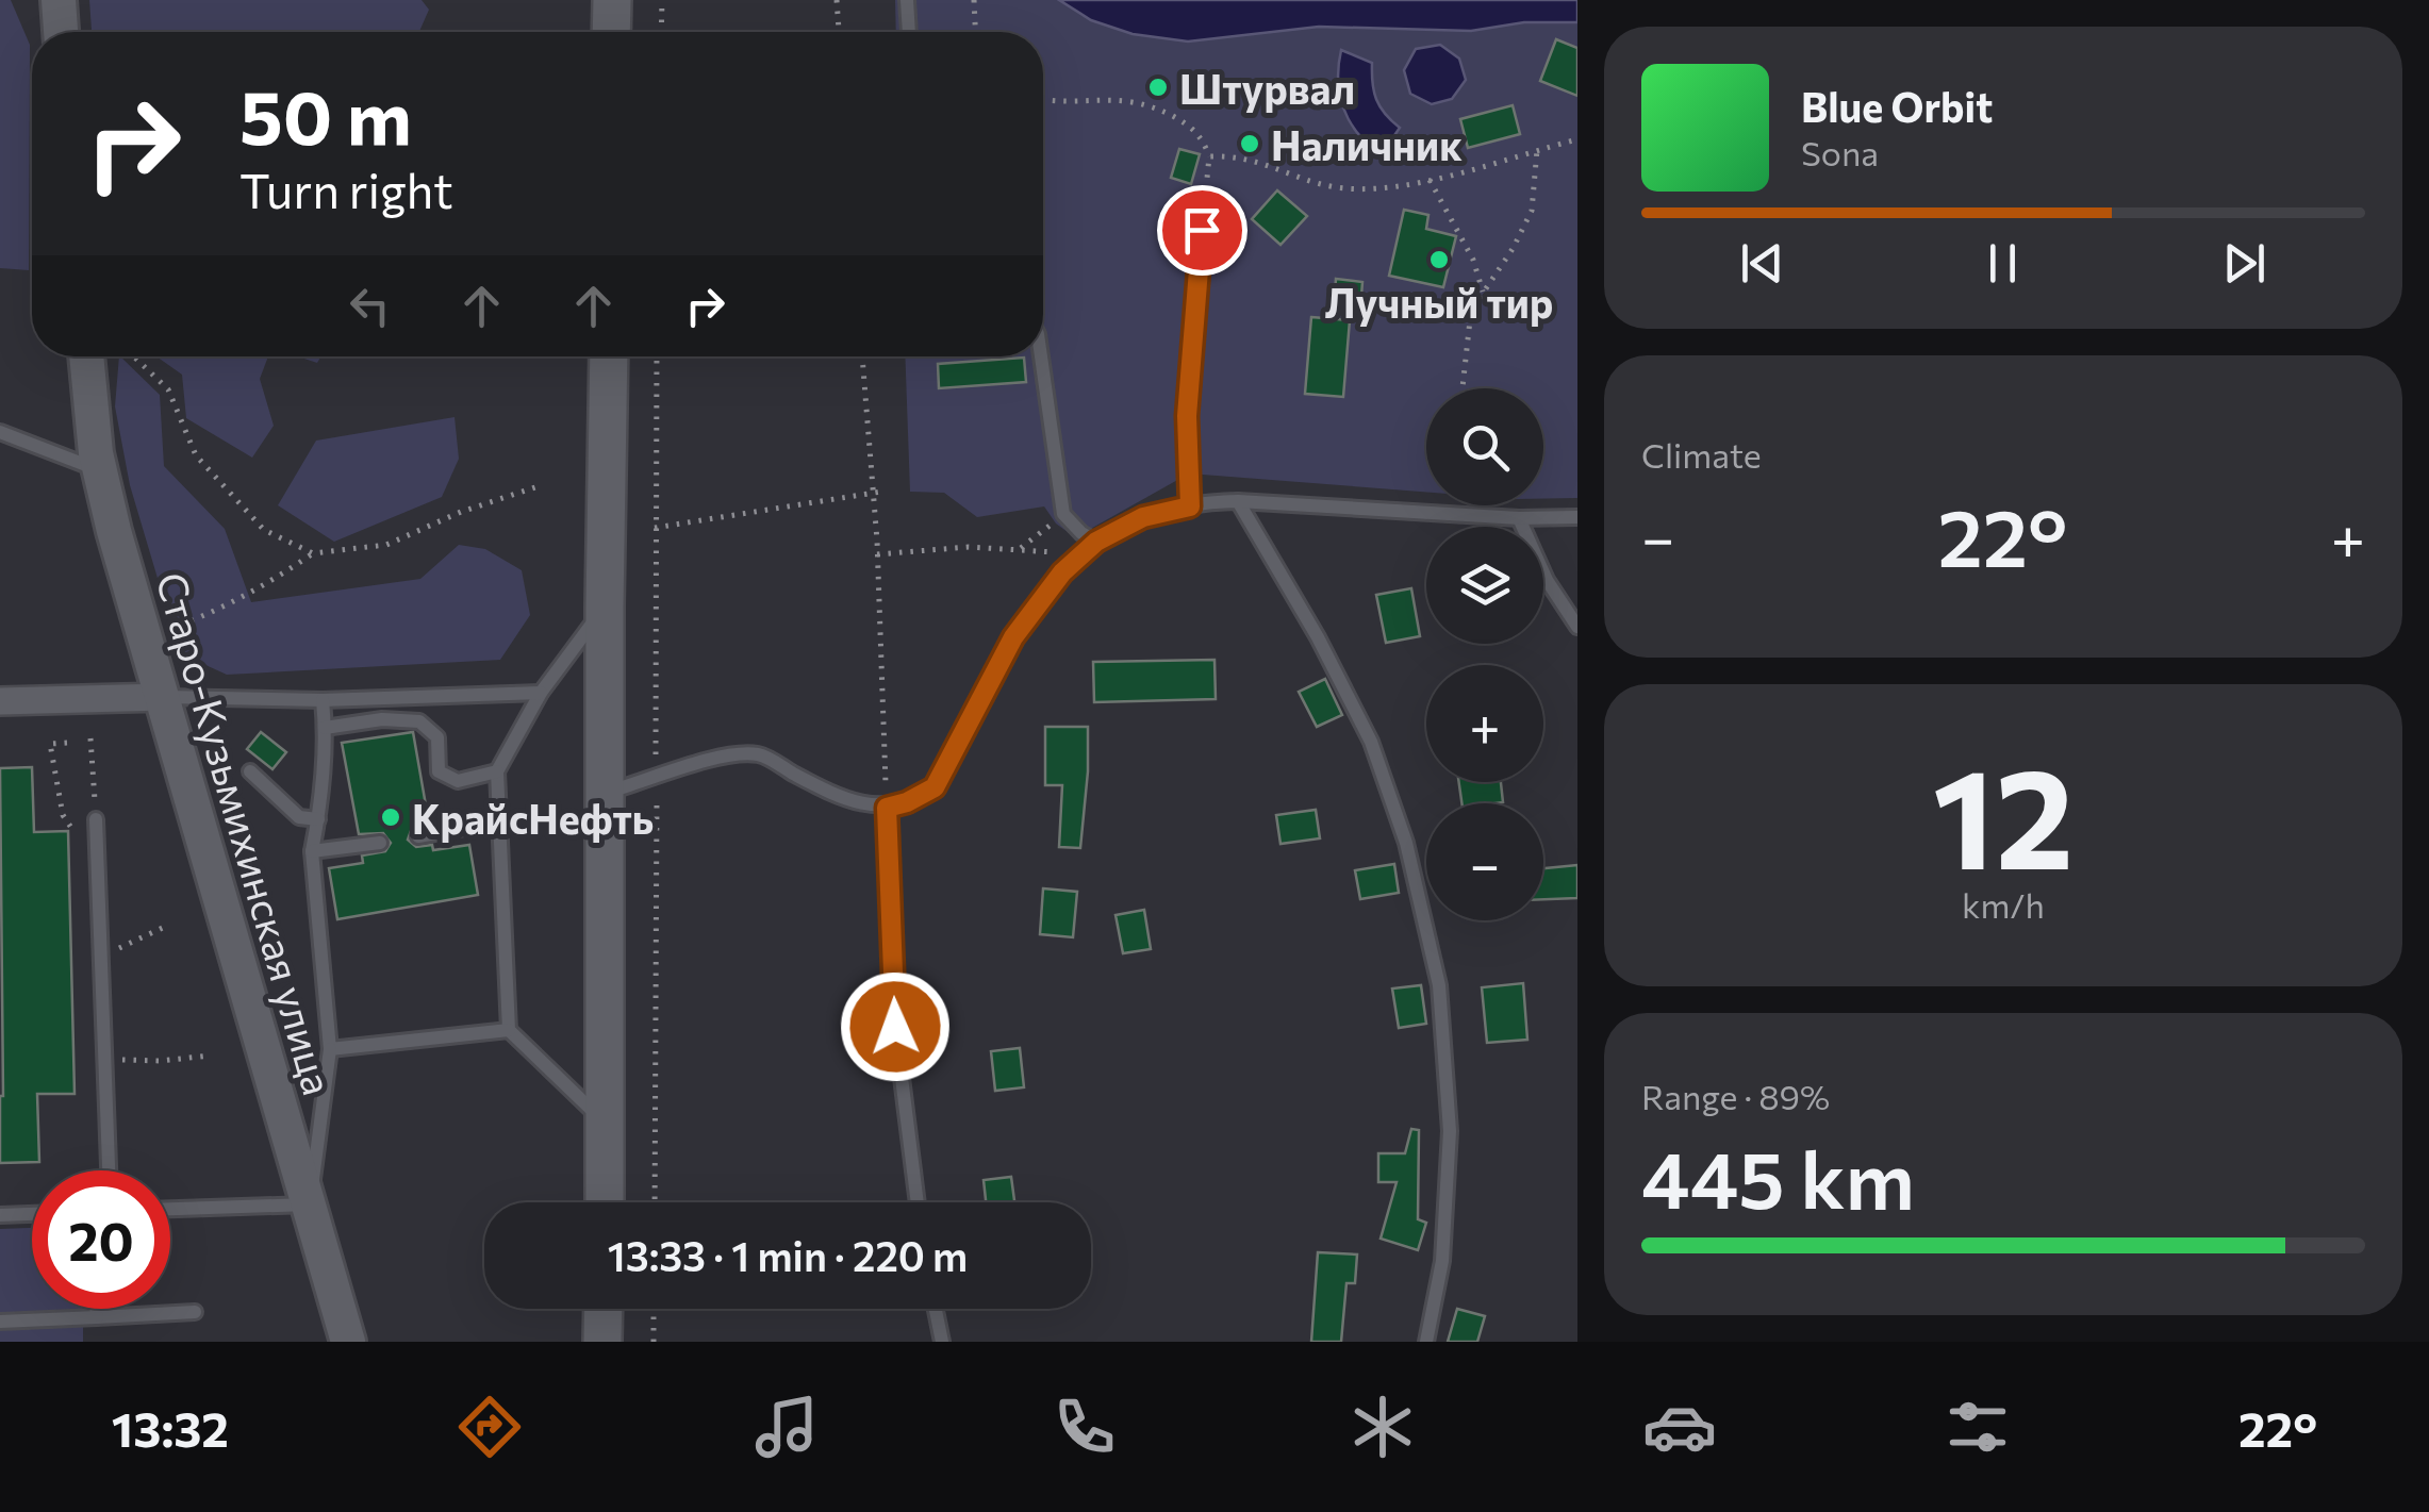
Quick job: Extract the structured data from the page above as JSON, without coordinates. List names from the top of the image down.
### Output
{
  "streets": {
    "street": ["Старо-Кузьмихинская улица"]
  },
  "places": [
    "Штурвал",
    "Наличник",
    "Лучный тир",
    "КрайсНефть"
  ],
  "page": {
    "turn": ["50 m", "Turn right"],
    "song": ["Blue Orbit", "Sona"],
    "tile": [
      "Climate",
      ["12", "km/h"],
      ["Range · 89%", "445 km"]
    ],
    "map_buttons": ["+", "−"],
    "heat": ["−", "22°", "+"],
    "limit": "20",
    "trip": "13:33 · 1 min · 220 m",
    "tabs": ["13:32", "22°"]
  }
}
